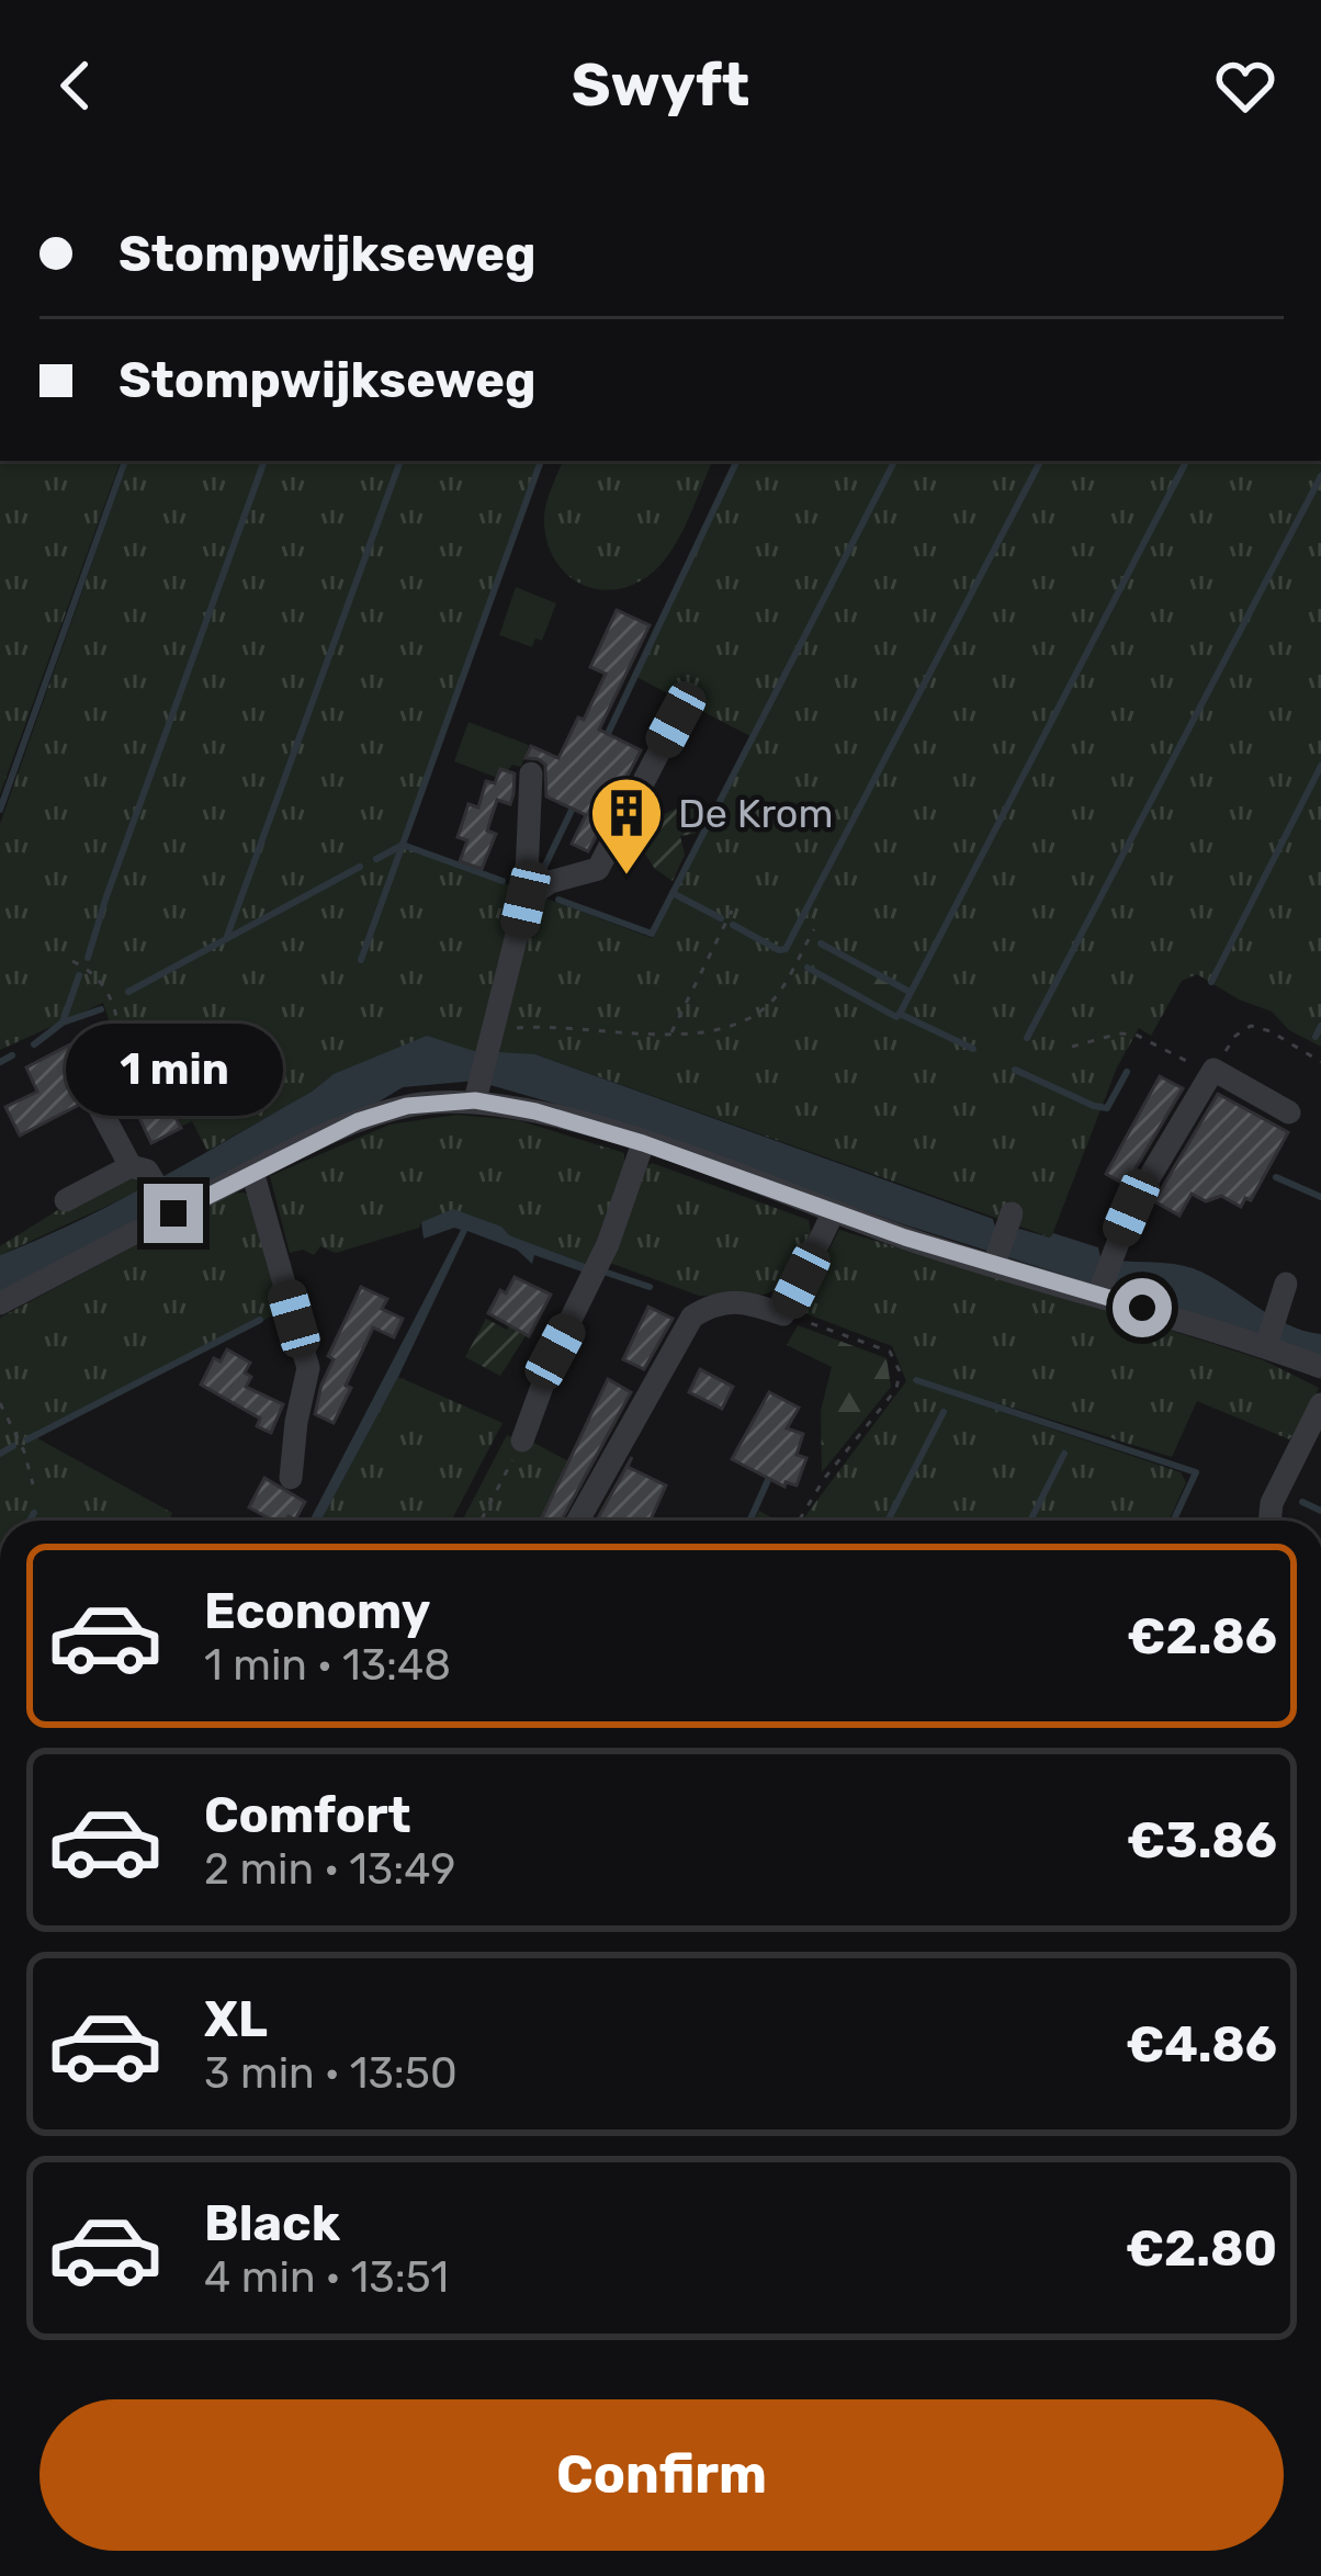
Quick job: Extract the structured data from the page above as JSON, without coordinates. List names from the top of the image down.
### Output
{
  "places": {
    "building": ["De Krom"]
  },
  "page": {
    "header": "Swyft",
    "banner": ["Stompwijkseweg", "Stompwijkseweg"],
    "bubble": "1 min",
    "list": [
      {
        "name": "Economy",
        "note": "1 min · 13:48",
        "value": "€2.86"
      },
      {
        "name": "Comfort",
        "note": "2 min · 13:49",
        "value": "€3.86"
      },
      {
        "name": "XL",
        "note": "3 min · 13:50",
        "value": "€4.86"
      },
      {
        "name": "Black",
        "note": "4 min · 13:51",
        "value": "€2.80"
      }
    ],
    "buttons": "Confirm"
  }
}
